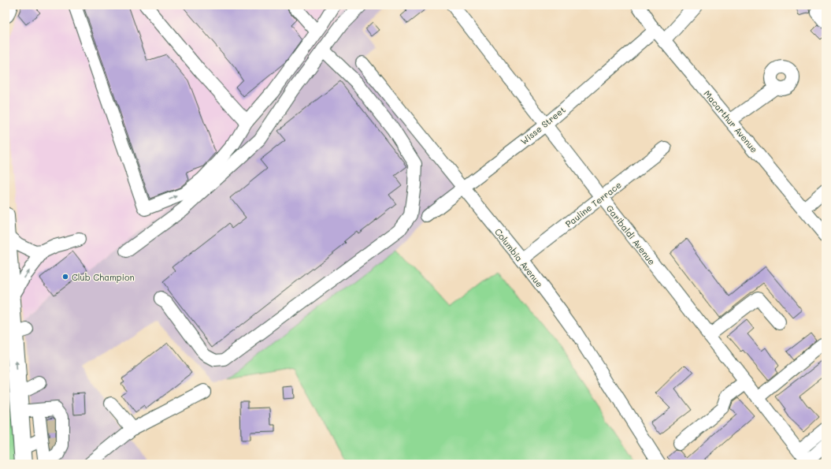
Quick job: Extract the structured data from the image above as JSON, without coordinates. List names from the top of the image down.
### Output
{
  "streets": {
    "street": [
      "Macarthur Avenue",
      "Wisse Street",
      "Pauline Terrace",
      "Garibaldi Avenue",
      "Columbia Avenue"
    ]
  },
  "crossings": [
    ["Macarthur Avenue", "Wisse Street"],
    ["Wisse Street", "Garibaldi Avenue"],
    ["Wisse Street", "Columbia Avenue"],
    ["Pauline Terrace", "Garibaldi Avenue"],
    ["Pauline Terrace", "Columbia Avenue"]
  ],
  "places": ["Club Champion"]
}
